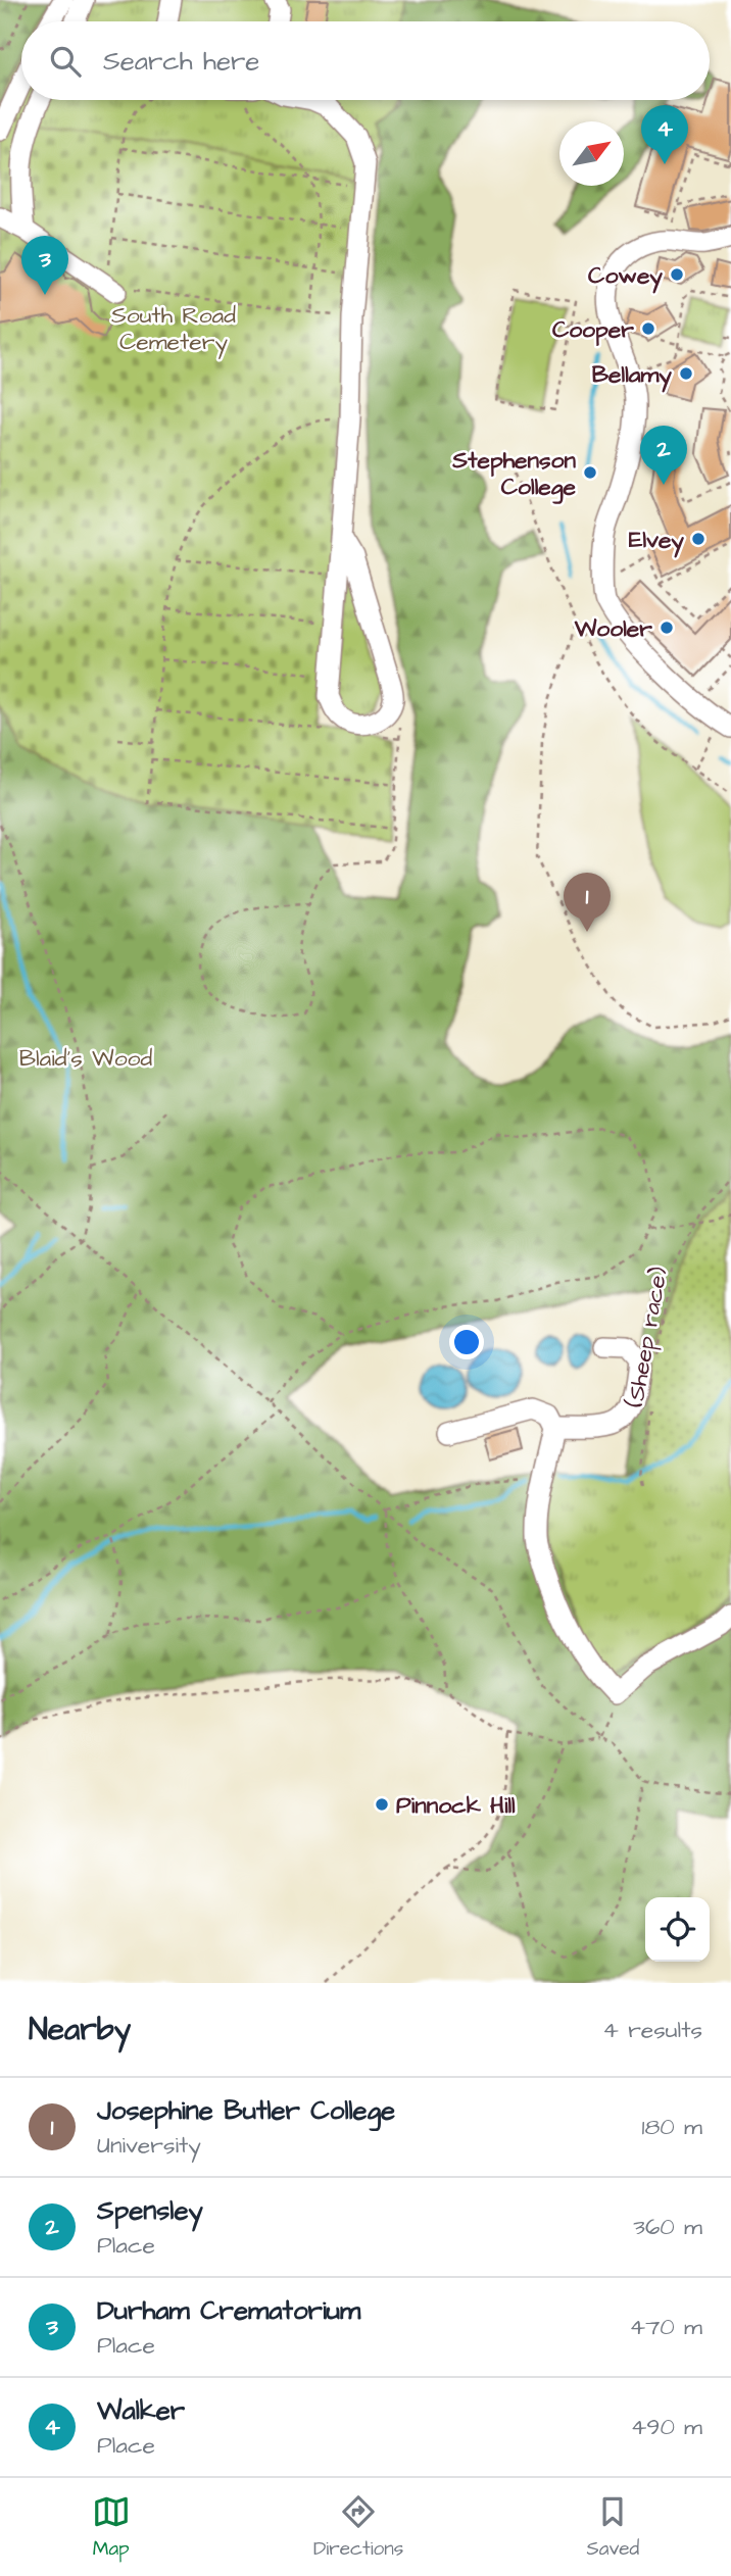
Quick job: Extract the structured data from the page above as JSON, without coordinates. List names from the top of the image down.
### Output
{
  "streets": {
    "path": ["(Sheep race)"]
  },
  "parks": ["South Road Cemetery", "Blaid's Wood"],
  "places": [
    "Cowey",
    "Cooper",
    "Bellamy",
    "Stephenson College",
    "Elvey",
    "Wooler",
    "Pinnock Hill"
  ],
  "north": "top right",
  "page": {
    "search": "Search here",
    "pins": [
      "4",
      "3",
      "2",
      "1"
    ],
    "heading": ["Nearby", "4 results"],
    "list": [
      {
        "mark": "1",
        "name": "Josephine Butler College",
        "note": "University",
        "value": "180 m"
      },
      {
        "mark": "2",
        "name": "Spensley",
        "note": "Place",
        "value": "360 m"
      },
      {
        "mark": "3",
        "name": "Durham Crematorium",
        "note": "Place",
        "value": "470 m"
      },
      {
        "mark": "4",
        "name": "Walker",
        "note": "Place",
        "value": "490 m"
      }
    ],
    "nav": ["Map", "Directions", "Saved"]
  }
}
